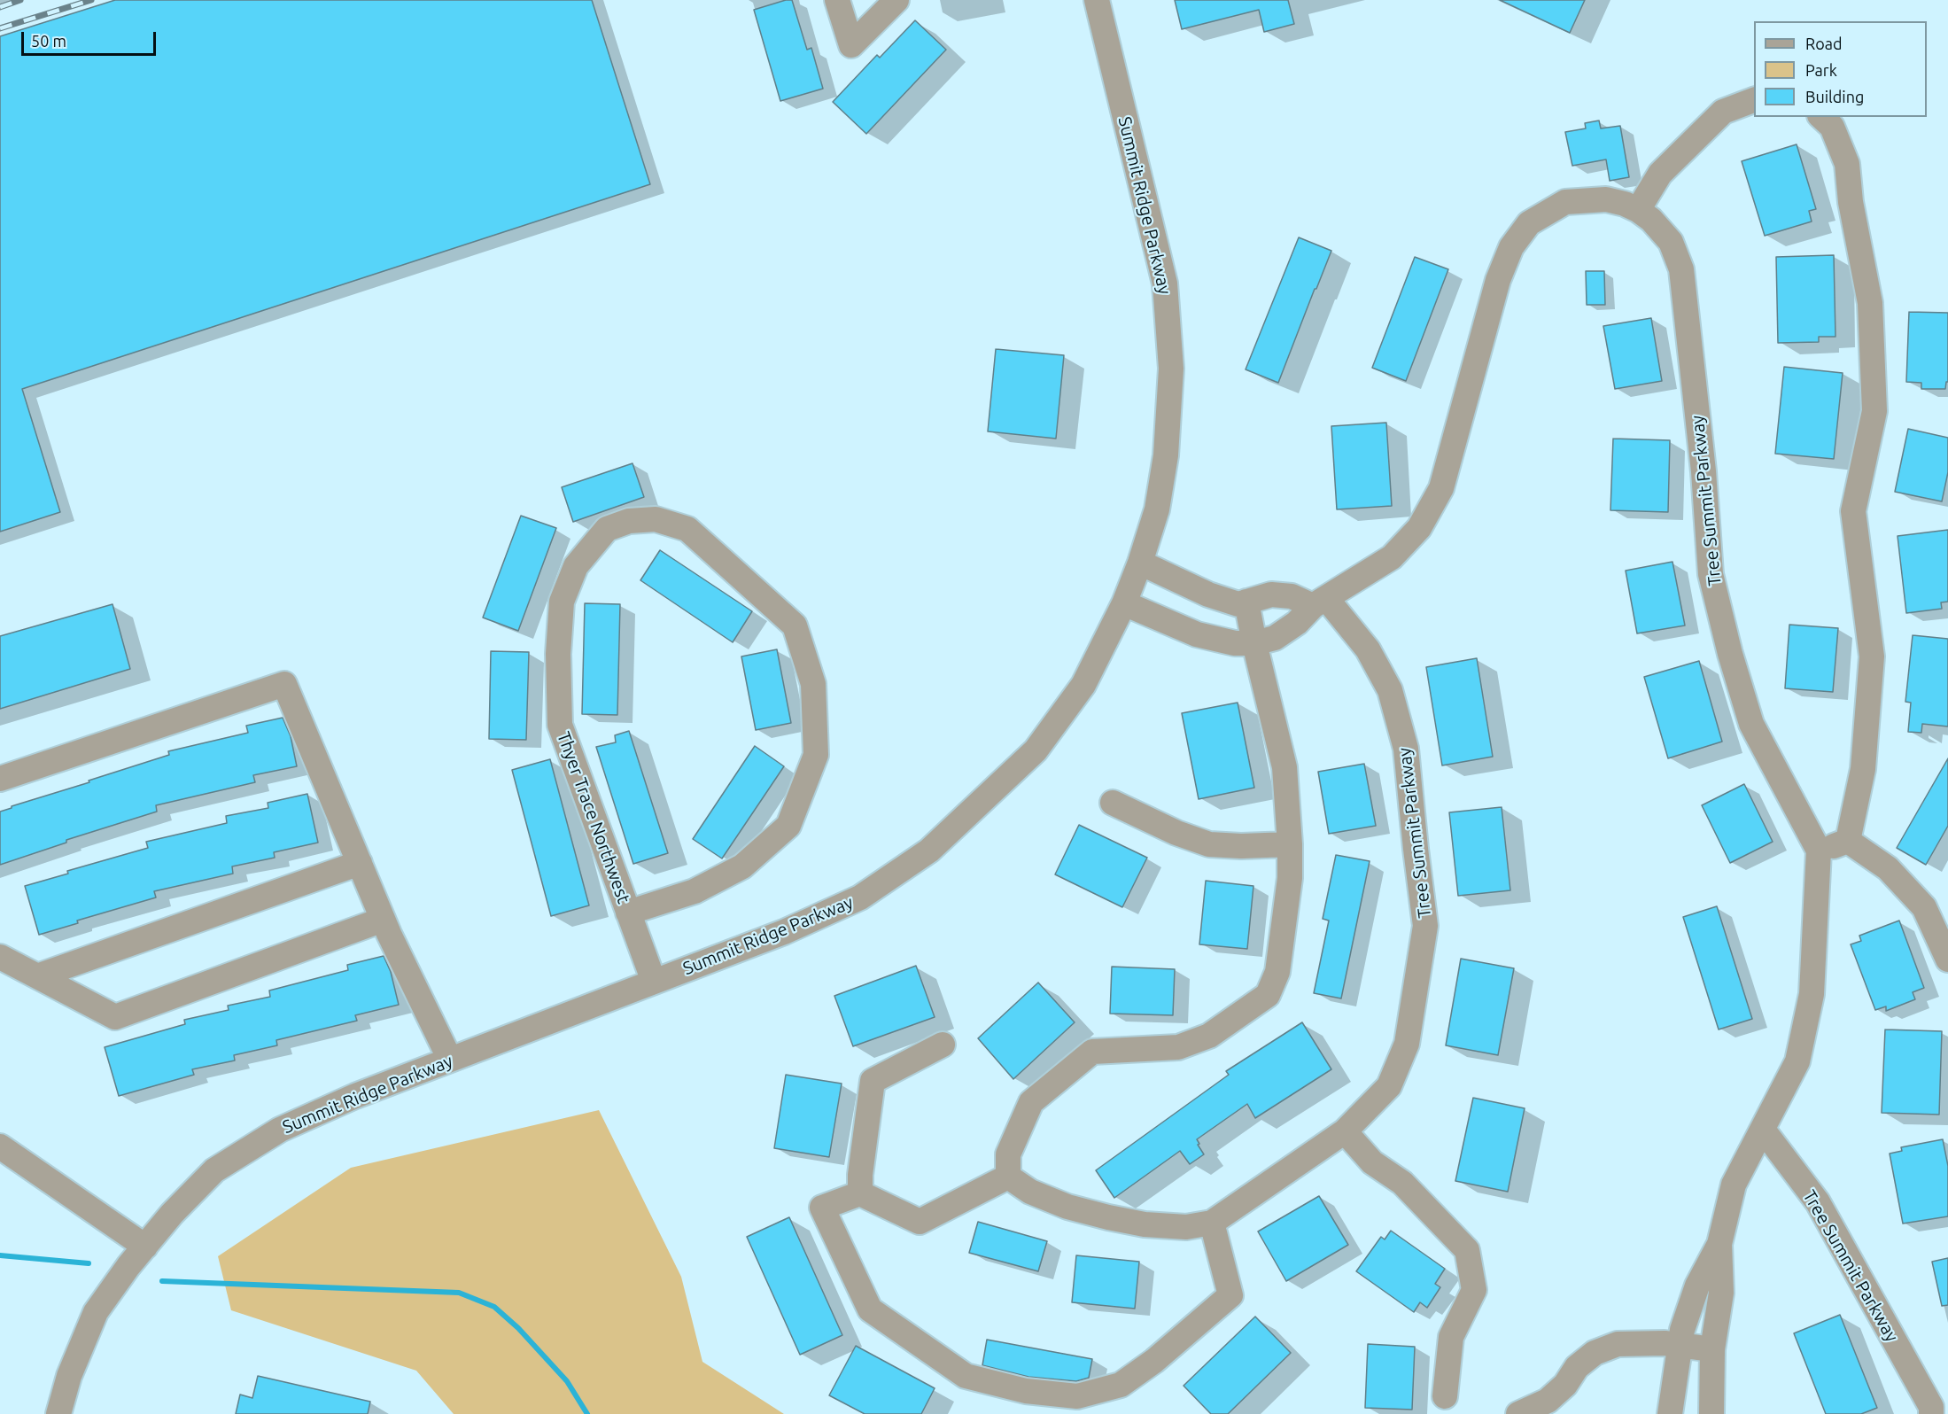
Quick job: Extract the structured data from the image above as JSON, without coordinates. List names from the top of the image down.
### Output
{
  "streets": {
    "street": ["Summit Ridge Parkway", "Tree Summit Parkway", "Thyer Trace Northwest"]
  },
  "crossings": [
    ["Summit Ridge Parkway", "Tree Summit Parkway"],
    ["Summit Ridge Parkway", "Thyer Trace Northwest"]
  ],
  "legend": ["Road", "Park", "Building"],
  "scale_bar": "50 m"
}
